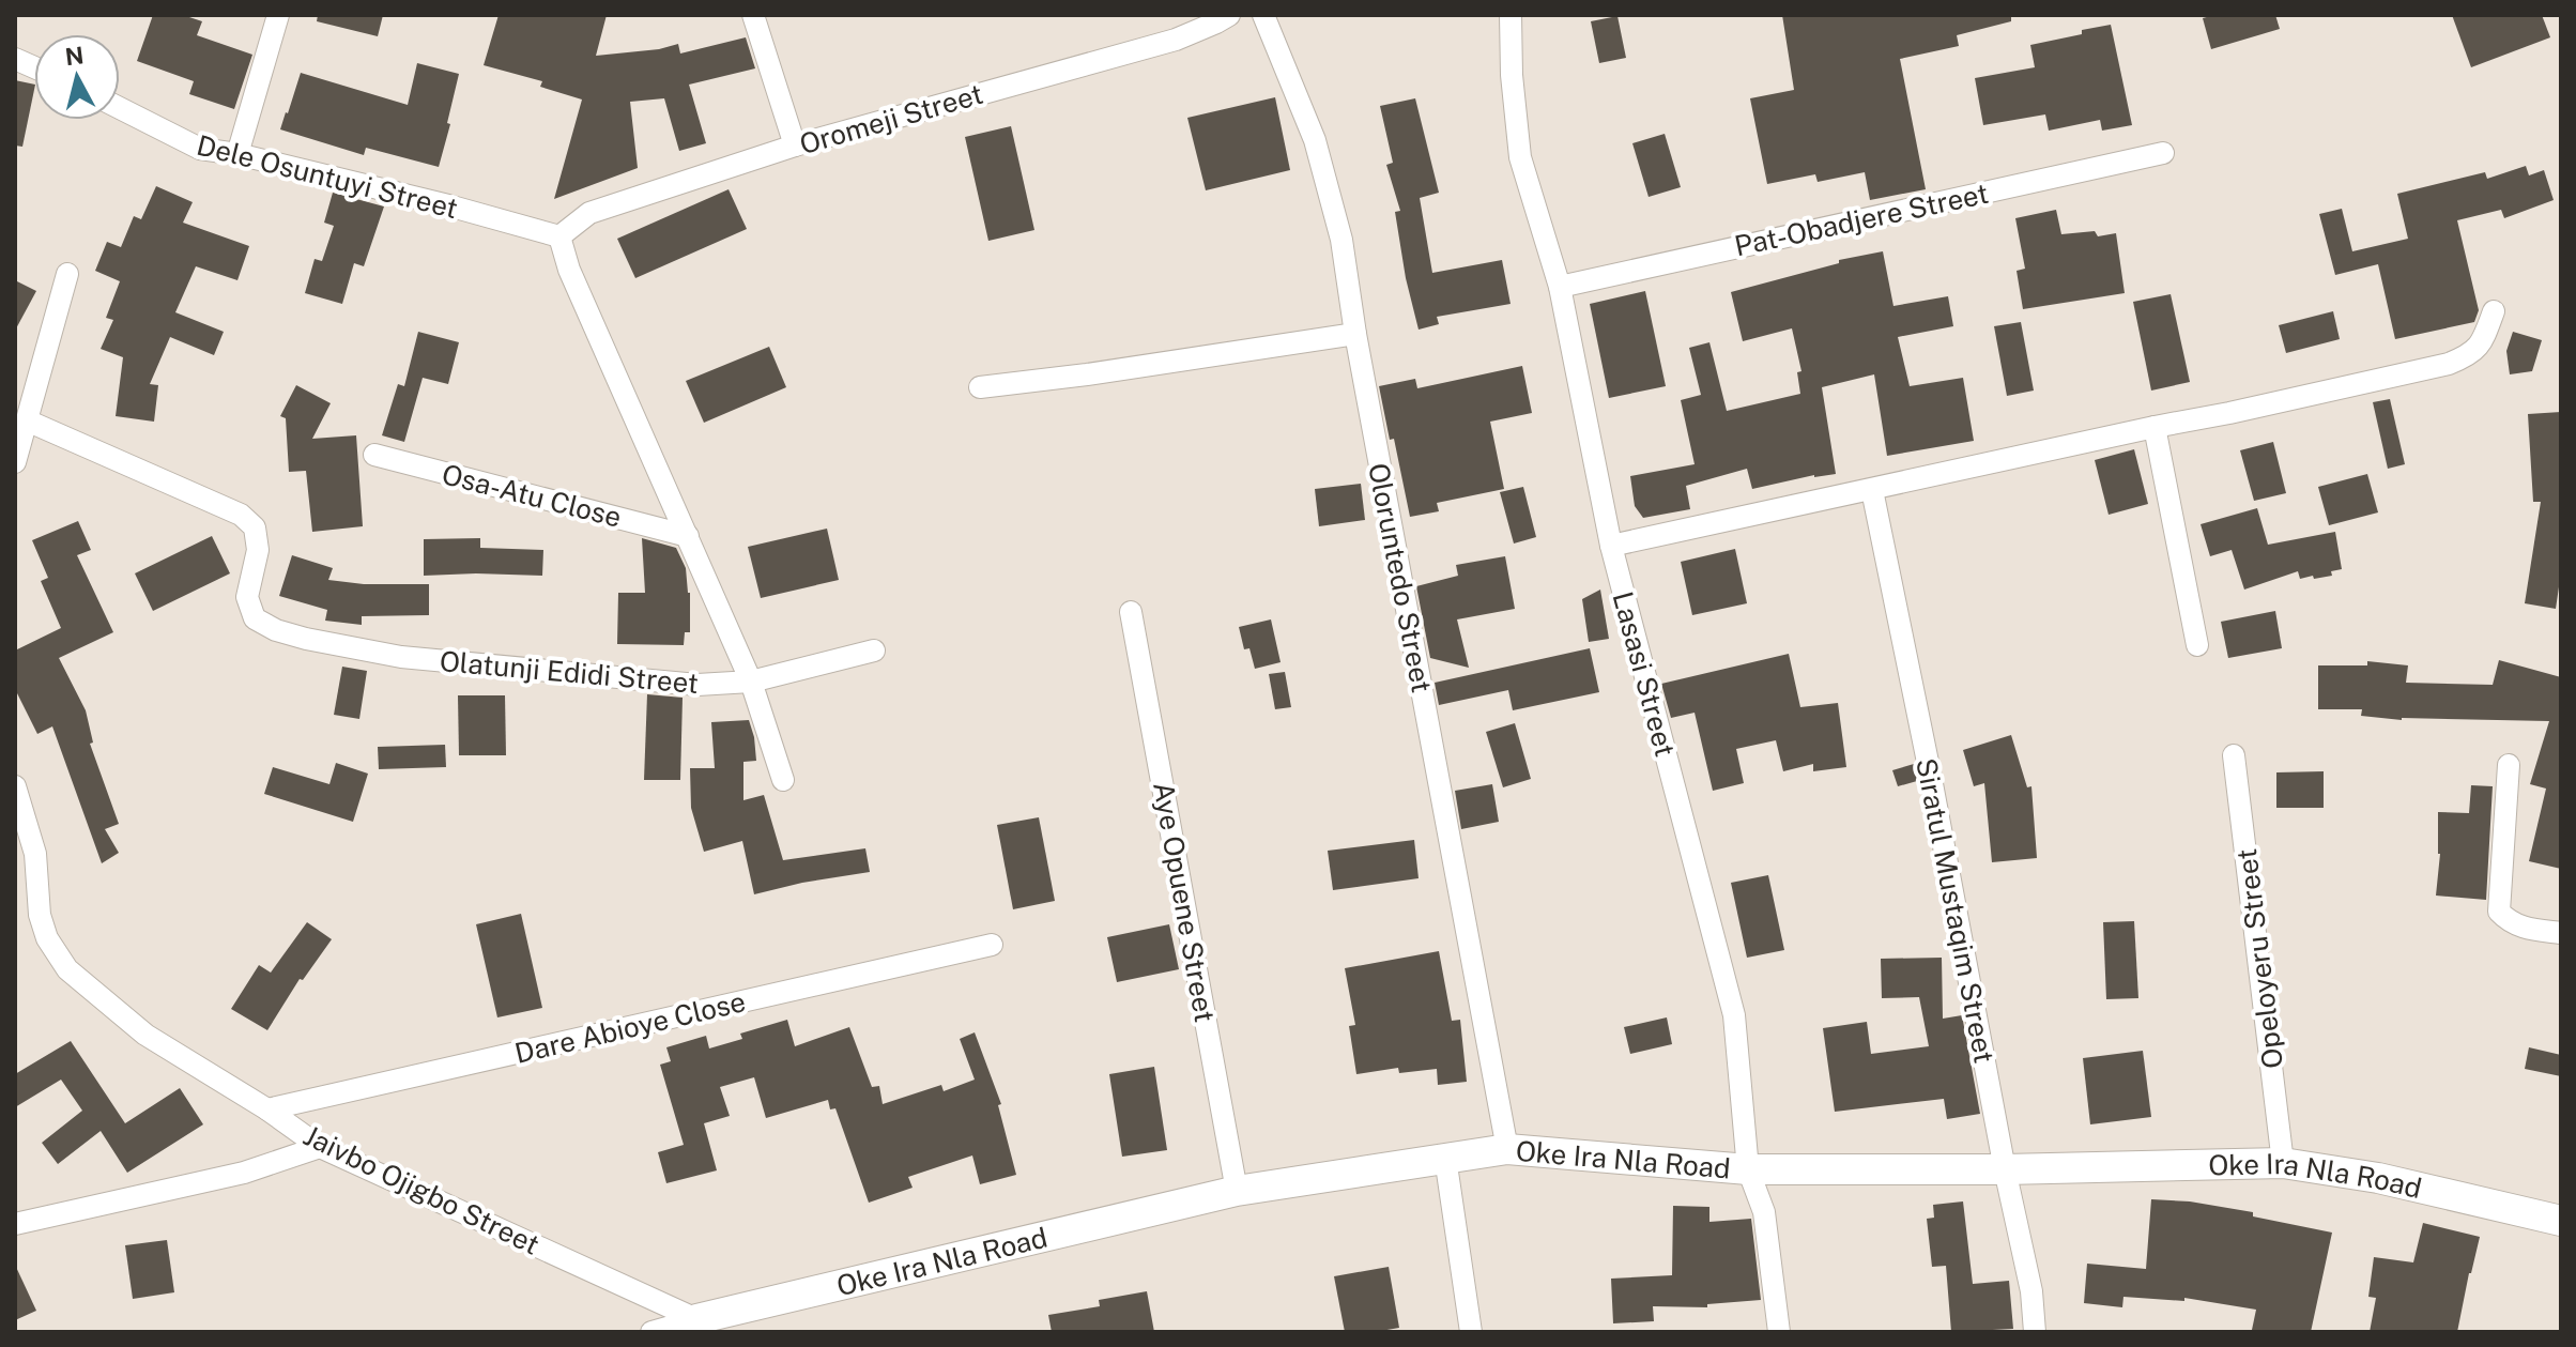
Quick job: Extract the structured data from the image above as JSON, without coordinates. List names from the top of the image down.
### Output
{
  "streets": {
    "street": [
      "Oromeji Street",
      "Dele Osuntuyi Street",
      "Pat-Obadjere Street",
      "Osa-Atu Close",
      "Oloruntedo Street",
      "Olatunji Edidi Street",
      "Lasasi Street",
      "Aye Opuene Street",
      "Siratul Mustaqim Street",
      "Opeloyeru Street",
      "Dare Abioye Close",
      "Oke Ira Nla Road",
      "Jaivbo Ojigbo Street"
    ]
  },
  "crossings": [
    ["Oromeji Street", "Dele Osuntuyi Street"],
    ["Oromeji Street", "Olatunji Edidi Street"],
    ["Dele Osuntuyi Street", "Olatunji Edidi Street"],
    ["Pat-Obadjere Street", "Lasasi Street"],
    ["Osa-Atu Close", "Olatunji Edidi Street"],
    ["Oloruntedo Street", "Oke Ira Nla Road"],
    ["Lasasi Street", "Oke Ira Nla Road"],
    ["Aye Opuene Street", "Oke Ira Nla Road"],
    ["Siratul Mustaqim Street", "Oke Ira Nla Road"],
    ["Opeloyeru Street", "Oke Ira Nla Road"],
    ["Dare Abioye Close", "Jaivbo Ojigbo Street"],
    ["Oke Ira Nla Road", "Jaivbo Ojigbo Street"]
  ],
  "north": "top"
}
